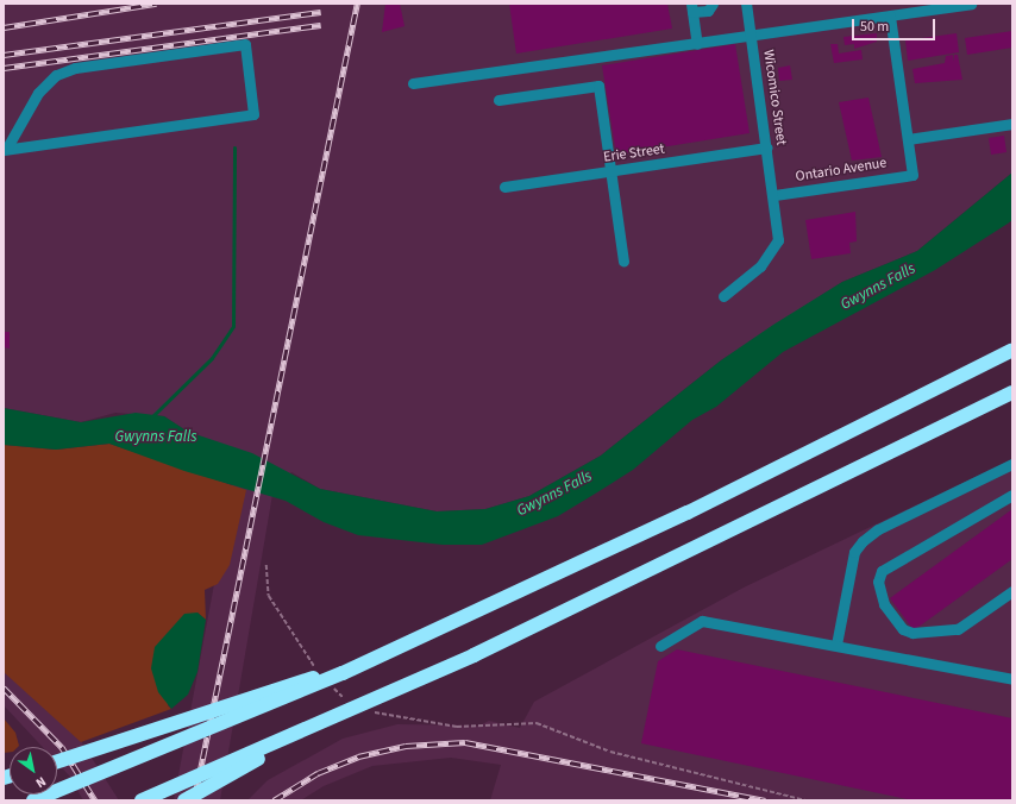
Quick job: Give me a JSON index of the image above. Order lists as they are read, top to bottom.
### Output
{
  "streets": {
    "street": ["Wicomico Street", "Erie Street", "Ontario Avenue"]
  },
  "crossings": [
    ["Wicomico Street", "Erie Street"],
    ["Wicomico Street", "Ontario Avenue"]
  ],
  "water": ["Gwynns Falls"],
  "scale_bar": "50 m",
  "north": "bottom right"
}
